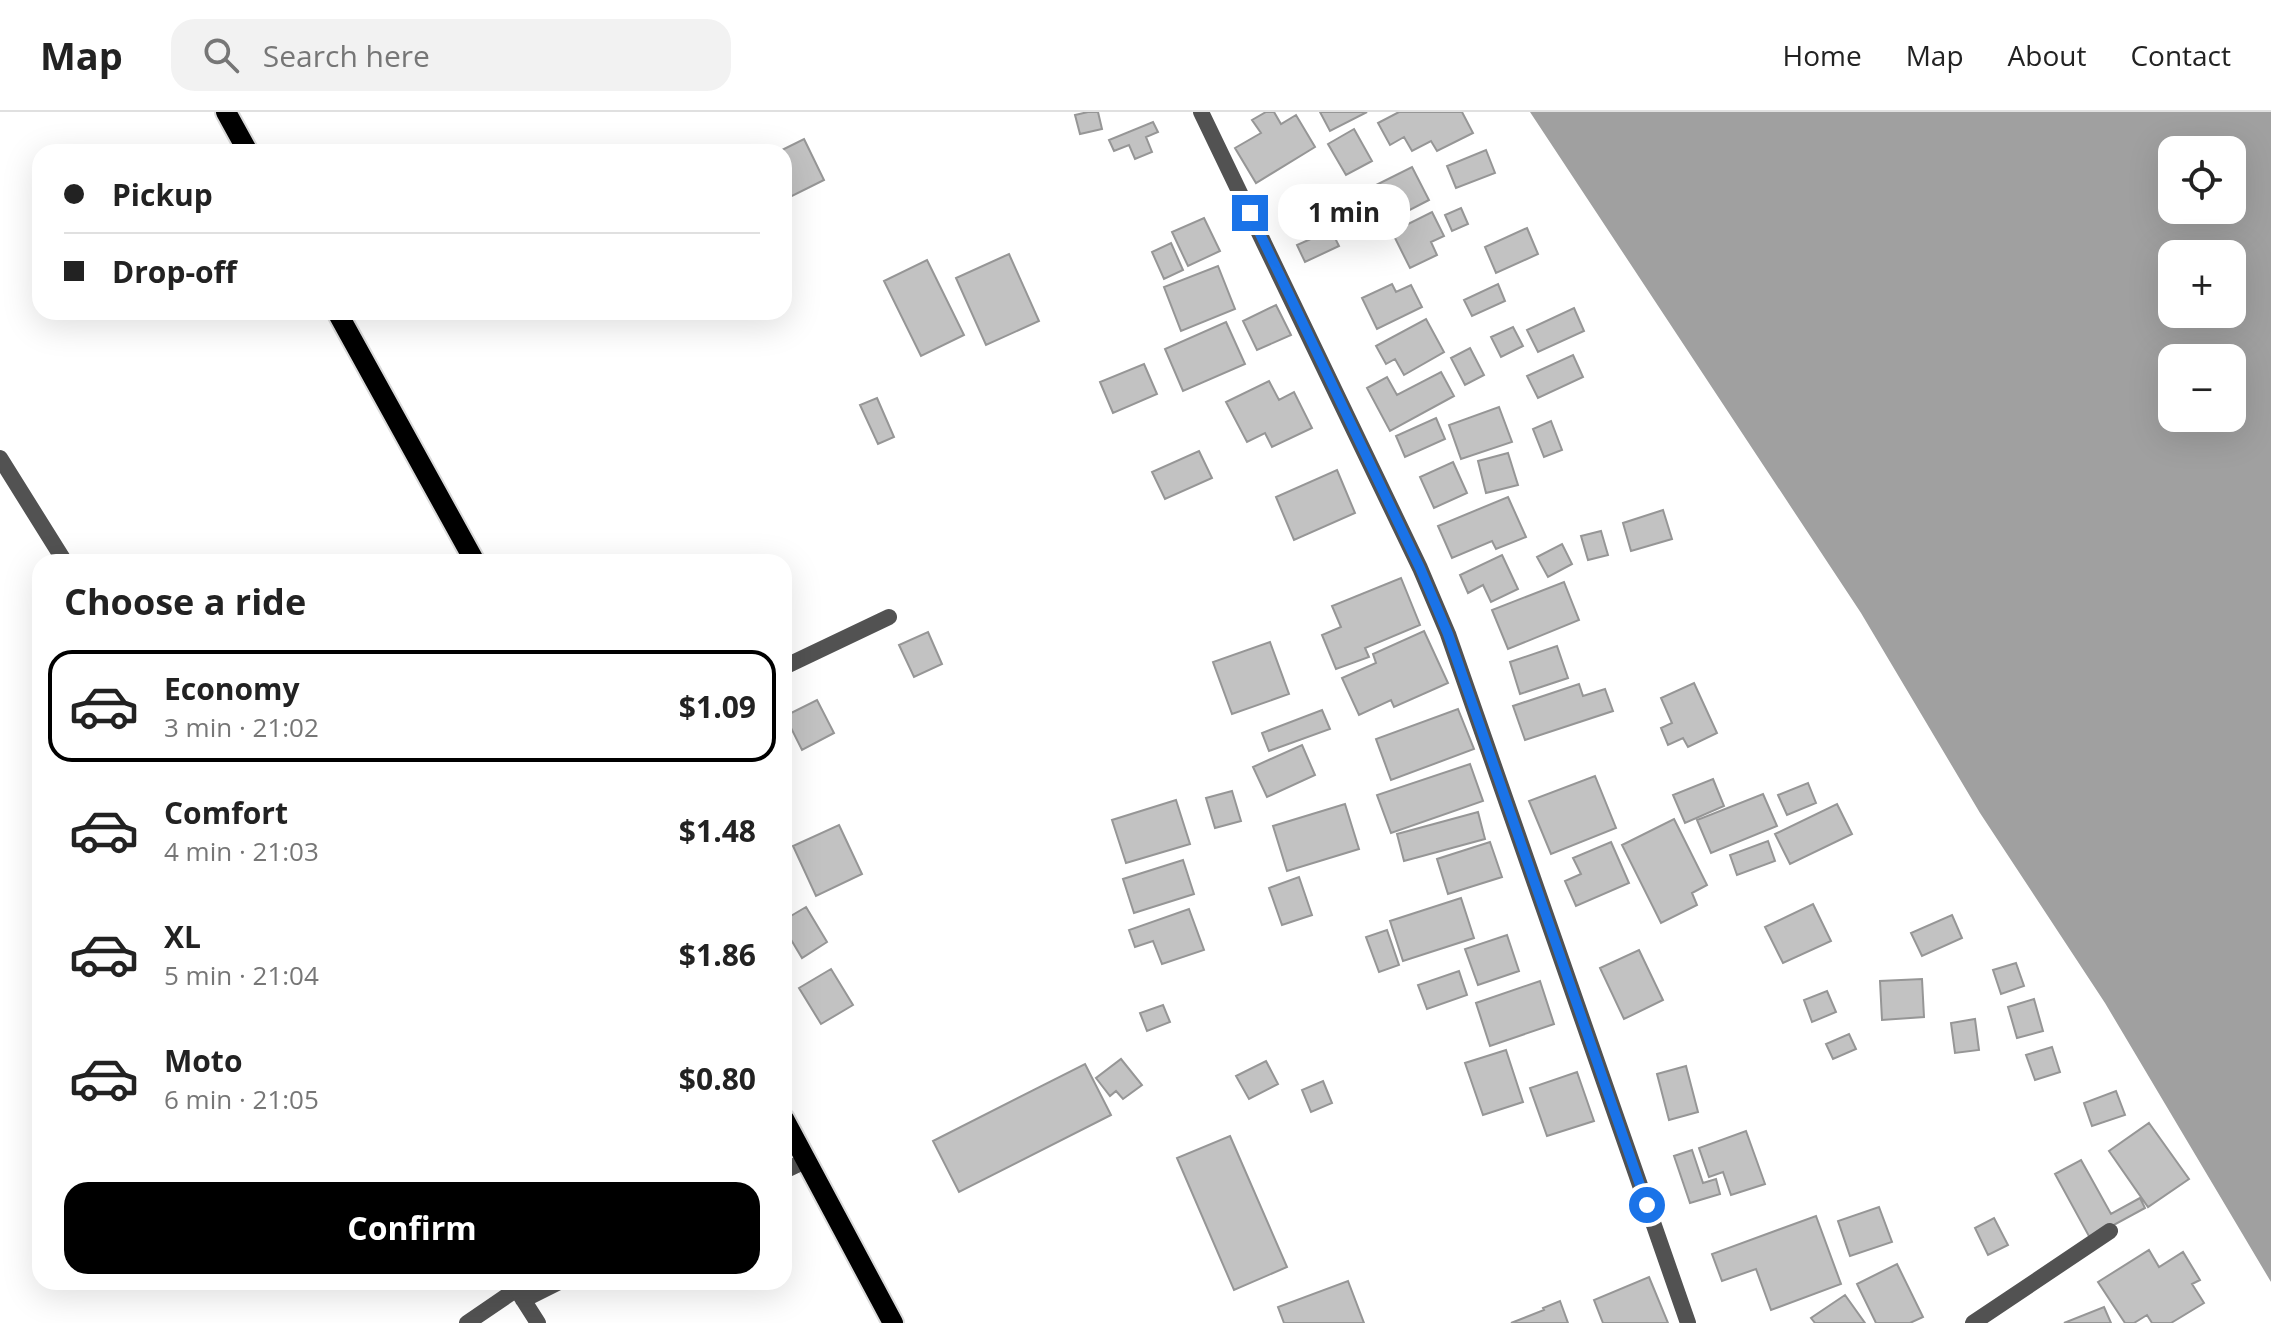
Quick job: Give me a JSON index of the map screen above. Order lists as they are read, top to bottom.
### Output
{
  "page": {
    "header": "Map",
    "search": "Search here",
    "nav": [
      "Home",
      "Map",
      "About",
      "Contact"
    ],
    "map_buttons": ["+", "−"],
    "banner": ["Pickup", "Drop-off"],
    "bubble": "1 min",
    "heading": "Choose a ride",
    "list": [
      {
        "name": "Economy",
        "note": "3 min · 21:02",
        "value": "$1.09"
      },
      {
        "name": "Comfort",
        "note": "4 min · 21:03",
        "value": "$1.48"
      },
      {
        "name": "XL",
        "note": "5 min · 21:04",
        "value": "$1.86"
      },
      {
        "name": "Moto",
        "note": "6 min · 21:05",
        "value": "$0.80"
      }
    ],
    "buttons": "Confirm"
  }
}
